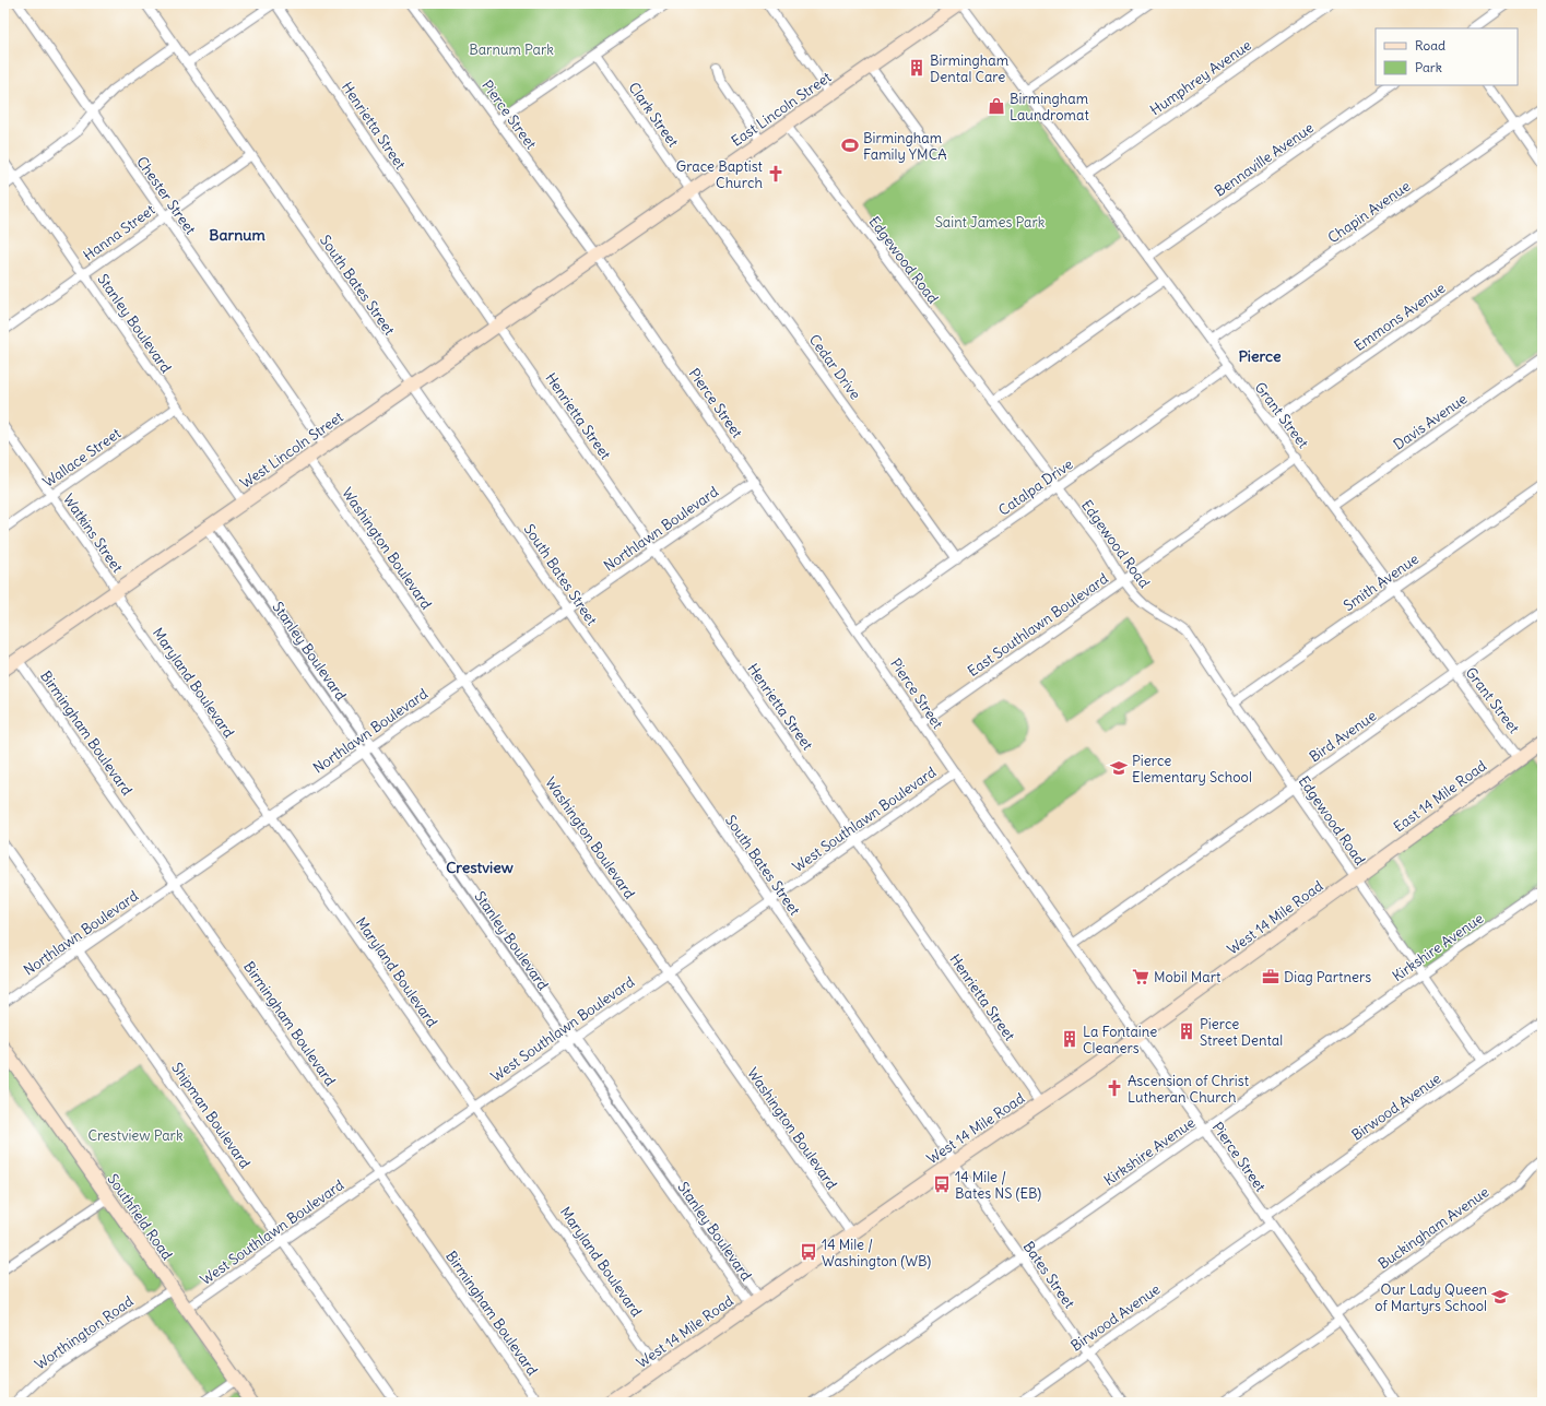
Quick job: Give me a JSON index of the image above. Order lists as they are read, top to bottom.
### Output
{
  "streets": {
    "main road": [
      "East Lincoln Street",
      "West Lincoln Street",
      "East 14 Mile Road",
      "West 14 Mile Road",
      "Southfield Road"
    ],
    "street": [
      "Humphrey Avenue",
      "Pierce Street",
      "Clark Street",
      "Henrietta Street",
      "Bennaville Avenue",
      "Chester Street",
      "Chapin Avenue",
      "Hanna Street",
      "Edgewood Road",
      "South Bates Street",
      "Emmons Avenue",
      "Stanley Boulevard",
      "Cedar Drive",
      "Grant Street",
      "Davis Avenue",
      "Wallace Street",
      "Catalpa Drive",
      "Northlawn Boulevard",
      "Watkins Street",
      "Washington Boulevard",
      "Smith Avenue",
      "East Southlawn Boulevard",
      "Maryland Boulevard",
      "Birmingham Boulevard",
      "Bird Avenue",
      "West Southlawn Boulevard",
      "Kirkshire Avenue",
      "Birwood Avenue",
      "Shipman Boulevard",
      "Buckingham Avenue",
      "Bates Street",
      "Worthington Road"
    ]
  },
  "crossings": [
    ["Humphrey Avenue", "Grant Street"],
    ["East Lincoln Street", "Pierce Street"],
    ["East Lincoln Street", "Clark Street"],
    ["East Lincoln Street", "Edgewood Road"],
    ["East Lincoln Street", "Cedar Drive"],
    ["East Lincoln Street", "Grant Street"],
    ["East Lincoln Street", "West Lincoln Street"],
    ["Pierce Street", "West Lincoln Street"],
    ["Pierce Street", "Catalpa Drive"],
    ["Pierce Street", "Northlawn Boulevard"],
    ["Pierce Street", "East Southlawn Boulevard"],
    ["Pierce Street", "Bird Avenue"],
    ["Pierce Street", "West Southlawn Boulevard"],
    ["Pierce Street", "West 14 Mile Road"],
    ["Pierce Street", "Kirkshire Avenue"],
    ["Pierce Street", "Birwood Avenue"],
    ["Pierce Street", "Buckingham Avenue"],
    ["Clark Street", "Cedar Drive"],
    ["Henrietta Street", "West Lincoln Street"],
    ["Henrietta Street", "Northlawn Boulevard"],
    ["Henrietta Street", "West Southlawn Boulevard"],
    ["Henrietta Street", "West 14 Mile Road"],
    ["Bennaville Avenue", "Grant Street"],
    ["Chester Street", "Hanna Street"],
    ["Chester Street", "West Lincoln Street"],
    ["Chapin Avenue", "Grant Street"],
    ["Hanna Street", "South Bates Street"],
    ["Hanna Street", "Stanley Boulevard"],
    ["Edgewood Road", "Catalpa Drive"],
    ["Edgewood Road", "Smith Avenue"],
    ["Edgewood Road", "East Southlawn Boulevard"],
    ["Edgewood Road", "Bird Avenue"],
    ["Edgewood Road", "East 14 Mile Road"],
    ["Edgewood Road", "West 14 Mile Road"],
    ["Edgewood Road", "Kirkshire Avenue"],
    ["Edgewood Road", "Birwood Avenue"],
    ["South Bates Street", "West Lincoln Street"],
    ["South Bates Street", "Northlawn Boulevard"],
    ["South Bates Street", "West Southlawn Boulevard"],
    ["South Bates Street", "West 14 Mile Road"],
    ["South Bates Street", "Bates Street"],
    ["Emmons Avenue", "Grant Street"],
    ["Stanley Boulevard", "West Lincoln Street"],
    ["Stanley Boulevard", "Wallace Street"],
    ["Stanley Boulevard", "Northlawn Boulevard"],
    ["Stanley Boulevard", "West Southlawn Boulevard"],
    ["Stanley Boulevard", "West 14 Mile Road"],
    ["Cedar Drive", "Catalpa Drive"],
    ["Grant Street", "Davis Avenue"],
    ["Grant Street", "Catalpa Drive"],
    ["Grant Street", "Smith Avenue"],
    ["Grant Street", "East Southlawn Boulevard"],
    ["Grant Street", "Bird Avenue"],
    ["Grant Street", "East 14 Mile Road"],
    ["West Lincoln Street", "Watkins Street"],
    ["West Lincoln Street", "Washington Boulevard"],
    ["West Lincoln Street", "Maryland Boulevard"],
    ["West Lincoln Street", "Birmingham Boulevard"],
    ["Wallace Street", "Watkins Street"],
    ["Northlawn Boulevard", "Washington Boulevard"],
    ["Northlawn Boulevard", "Maryland Boulevard"],
    ["Northlawn Boulevard", "Birmingham Boulevard"],
    ["Northlawn Boulevard", "Shipman Boulevard"],
    ["Watkins Street", "Maryland Boulevard"],
    ["Washington Boulevard", "West Southlawn Boulevard"],
    ["Washington Boulevard", "West 14 Mile Road"],
    ["Maryland Boulevard", "West Southlawn Boulevard"],
    ["Maryland Boulevard", "West 14 Mile Road"],
    ["Birmingham Boulevard", "West Southlawn Boulevard"],
    ["East 14 Mile Road", "West 14 Mile Road"],
    ["West Southlawn Boulevard", "Shipman Boulevard"],
    ["West Southlawn Boulevard", "Southfield Road"],
    ["West 14 Mile Road", "Bates Street"],
    ["Kirkshire Avenue", "Bates Street"],
    ["Birwood Avenue", "Bates Street"],
    ["Southfield Road", "Worthington Road"]
  ],
  "districts": ["Barnum", "Pierce", "Crestview"],
  "parks": ["Barnum Park", "Saint James Park", "Crestview Park"],
  "places": {
    "building": ["Birmingham Dental Care", "Pierce Street Dental", "La Fontaine Cleaners"],
    "shop": ["Birmingham Laundromat"],
    "sports": ["Birmingham Family YMCA"],
    "church": ["Grace Baptist Church", "Ascension of Christ Lutheran Church"],
    "school or university": ["Pierce Elementary School", "Our Lady Queen of Martyrs School"],
    "supermarket": ["Mobil Mart"],
    "office": ["Diag Partners"],
    "bus stop": ["14 Mile / Bates NS (EB)", "14 Mile / Washington (WB)"]
  },
  "legend": ["Road", "Park"]
}
